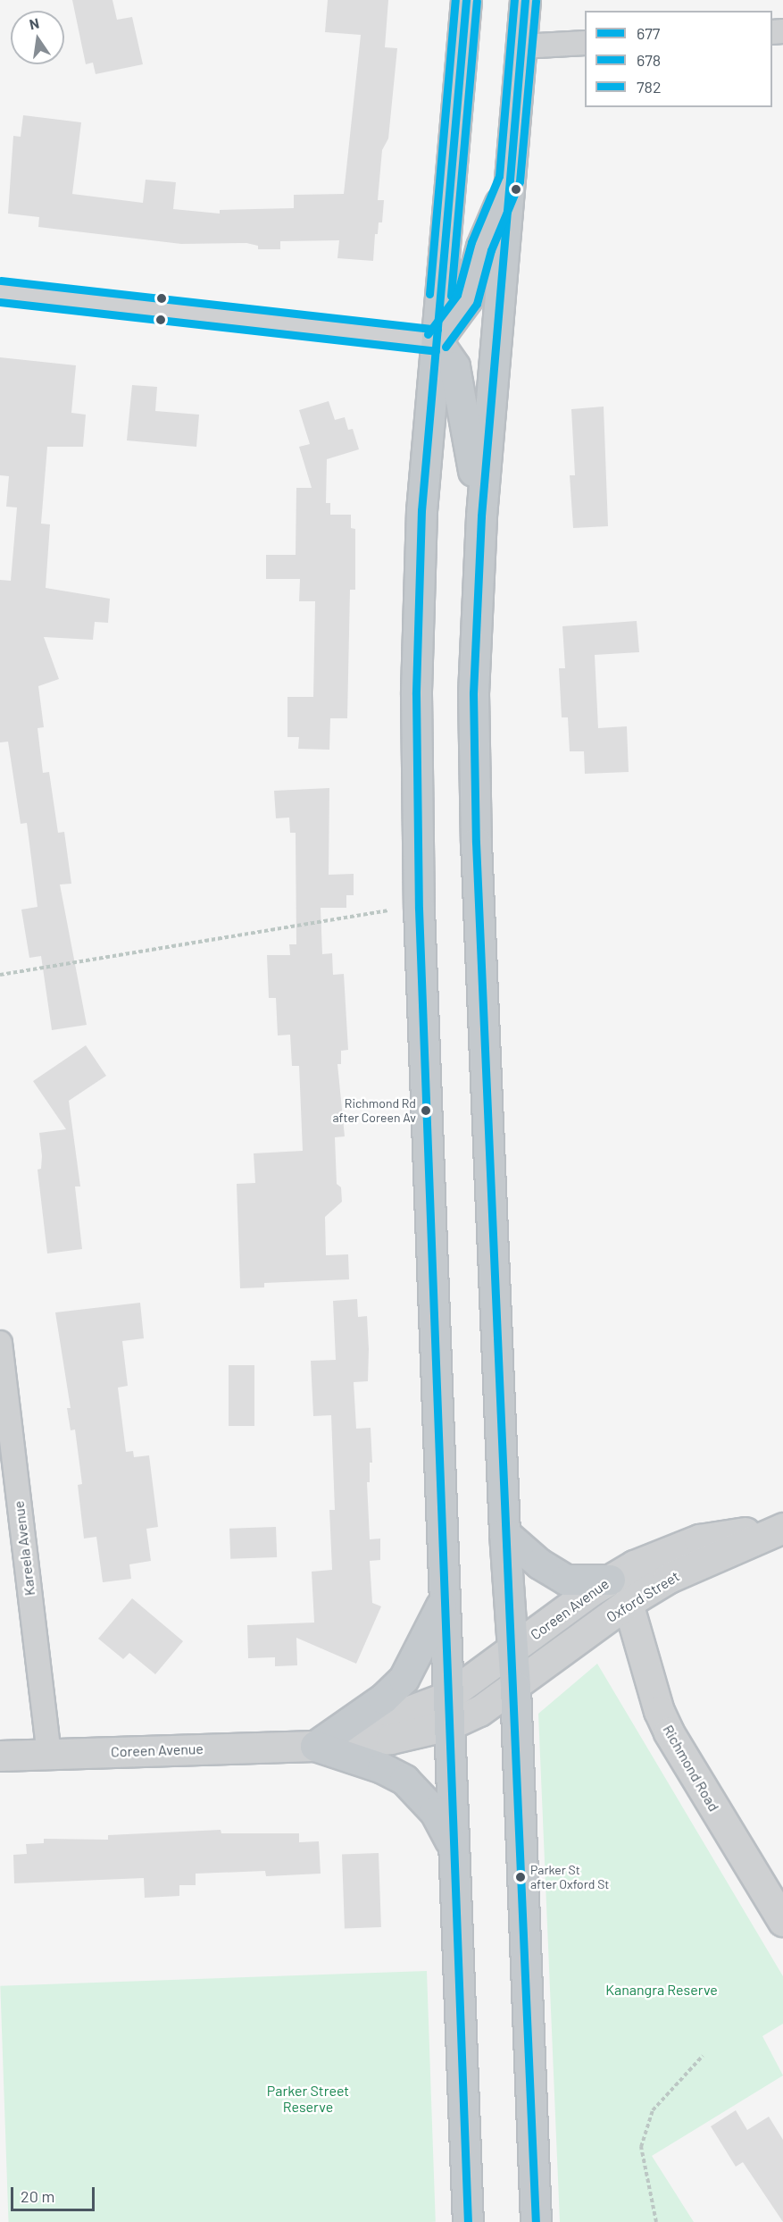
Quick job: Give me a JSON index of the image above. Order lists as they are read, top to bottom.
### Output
{
  "streets": {
    "street": [
      "Kareela Avenue",
      "Oxford Street",
      "Coreen Avenue",
      "Richmond Road"
    ]
  },
  "crossings": [
    ["Kareela Avenue", "Coreen Avenue"],
    ["Oxford Street", "Coreen Avenue"],
    ["Oxford Street", "Richmond Road"]
  ],
  "parks": ["Kanangra Reserve", "Parker Street Reserve"],
  "places": ["Richmond Rd after Coreen Av", "Parker St after Oxford St"],
  "lines": ["transit line 677", "transit line 782", "transit line 678"],
  "legend": ["677", "678", "782"],
  "scale_bar": "20 m",
  "north": "top"
}
